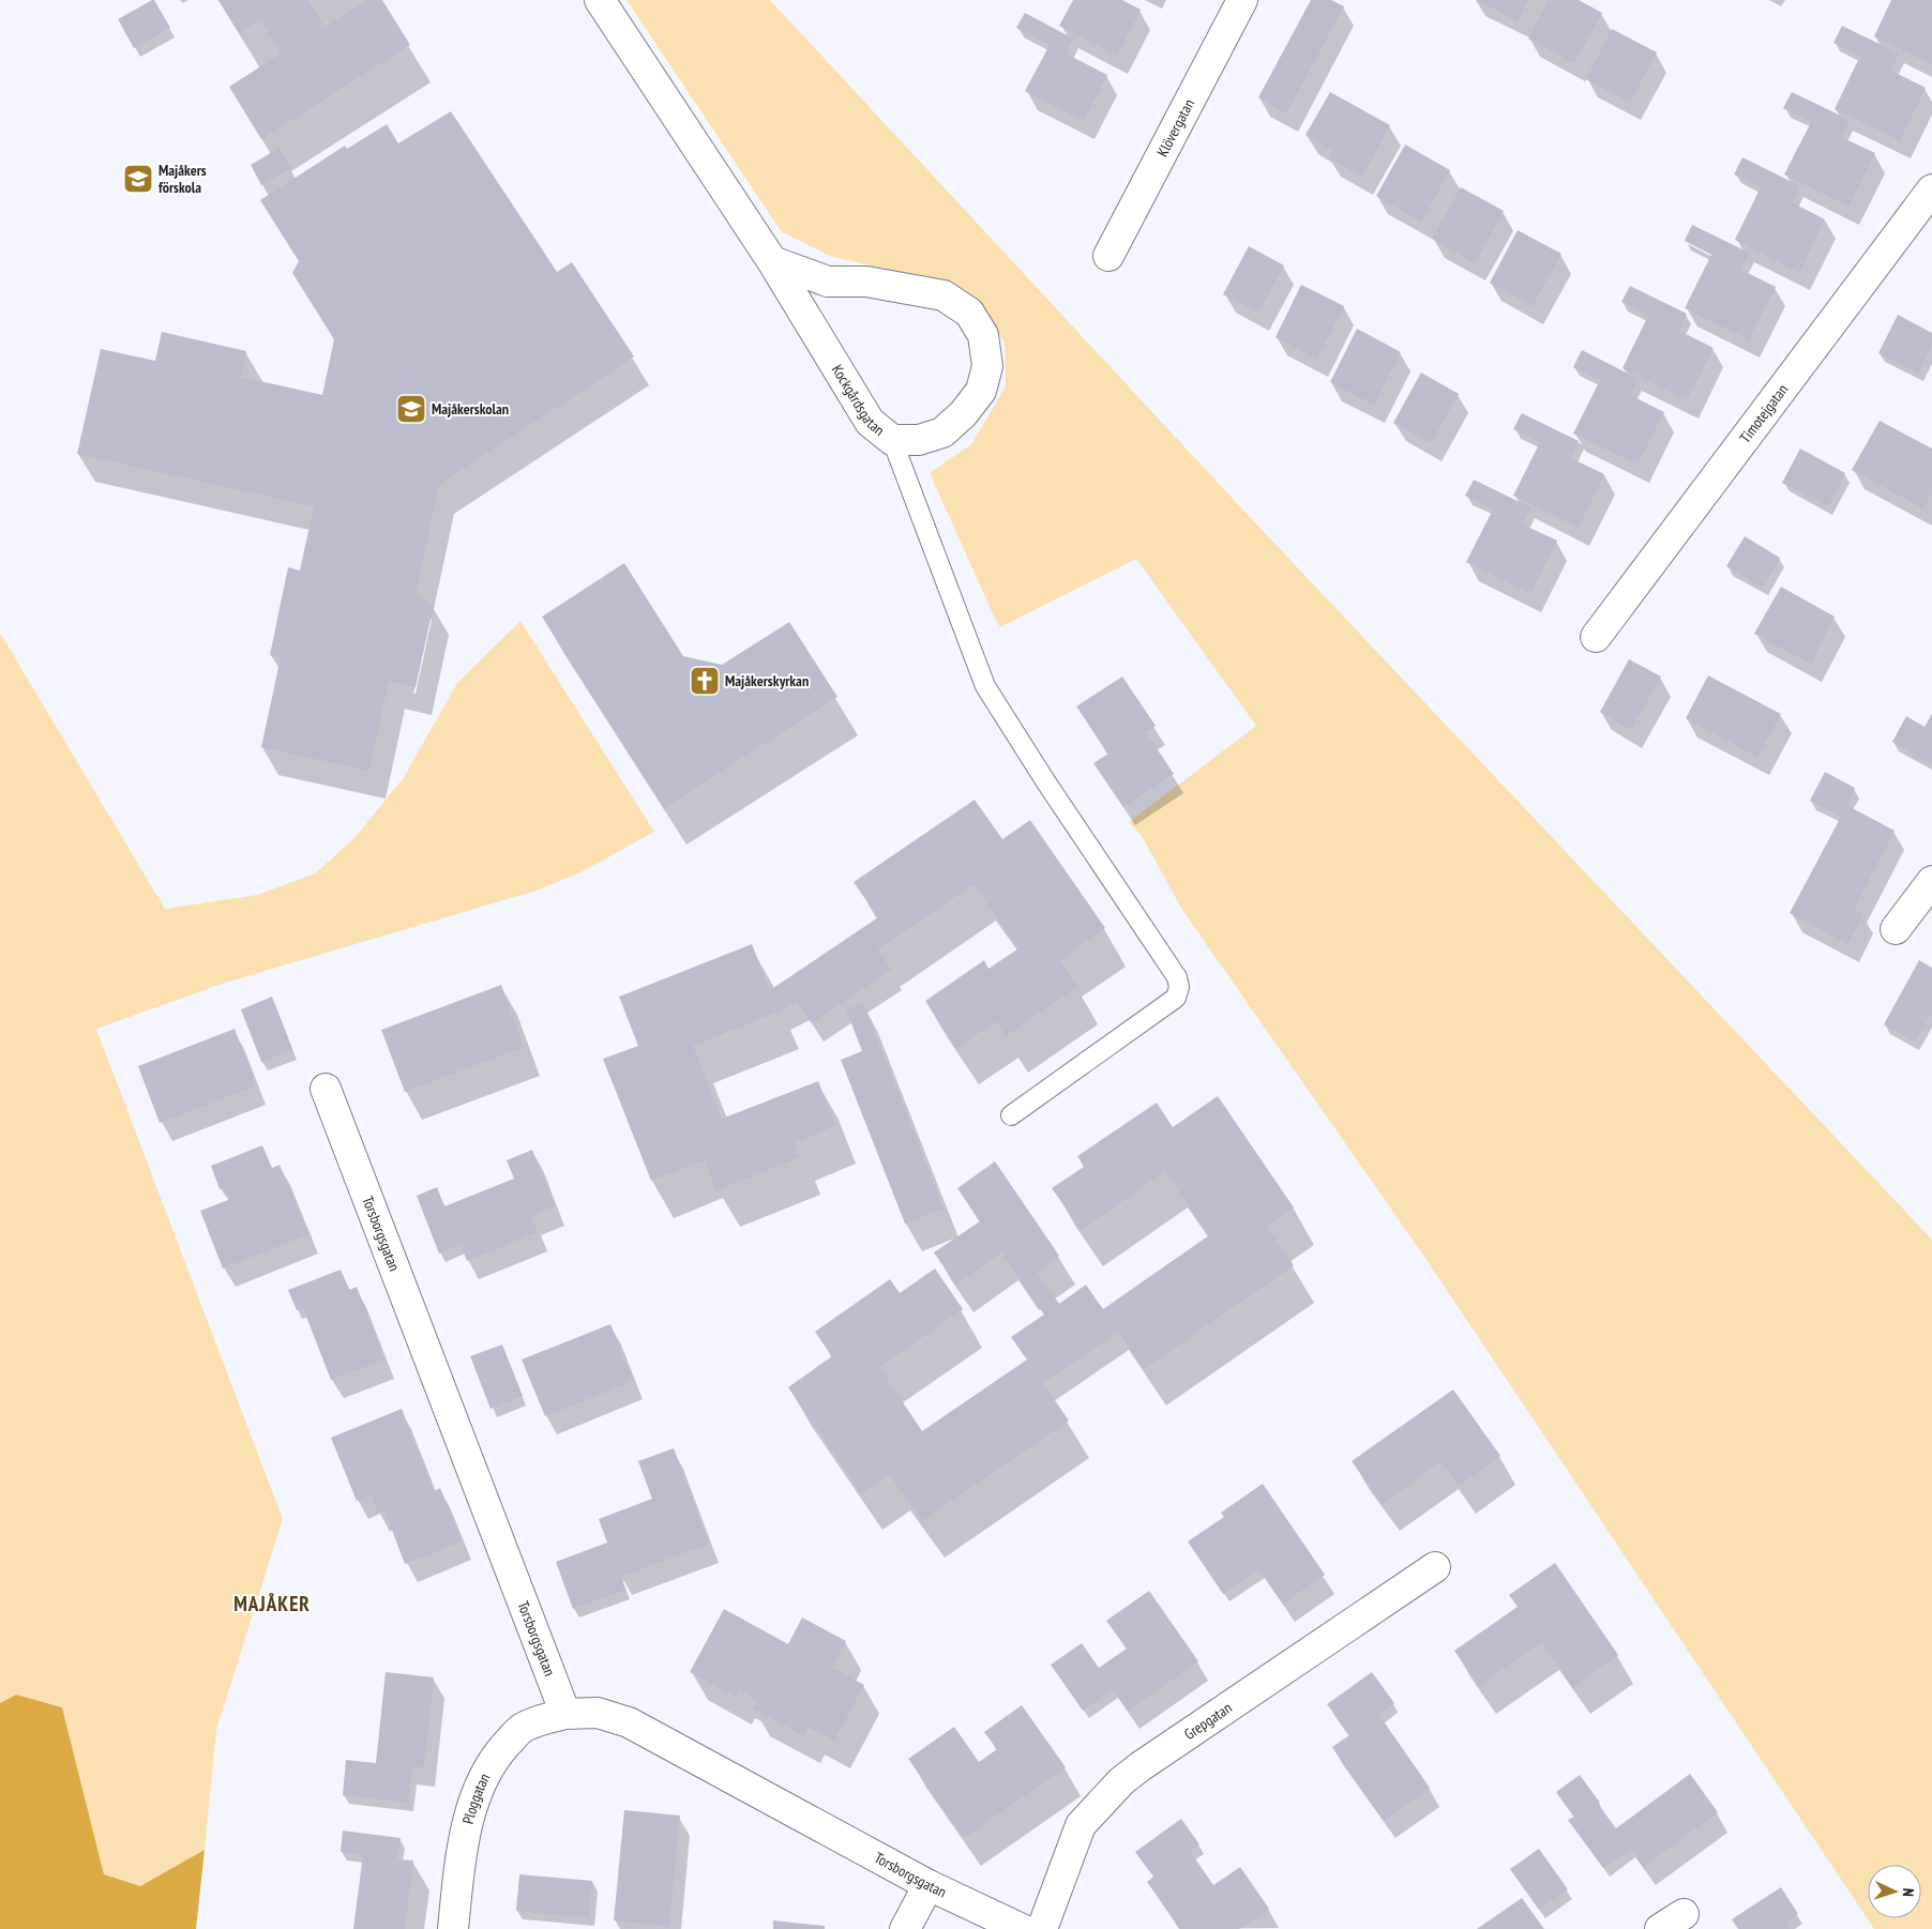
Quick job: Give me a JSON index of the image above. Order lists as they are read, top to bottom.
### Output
{
  "streets": {
    "street": [
      "Klövergatan",
      "Kockgårdsgatan",
      "Timotejgatan",
      "Torsborgsgatan",
      "Grepgatan",
      "Ploggatan"
    ]
  },
  "crossings": [
    ["Torsborgsgatan", "Ploggatan"]
  ],
  "districts": ["MAJÅKER"],
  "places": {
    "school or university": ["Majåkers förskola", "Majåkerskolan"],
    "church": ["Majåkerskyrkan"]
  },
  "north": "right"
}
